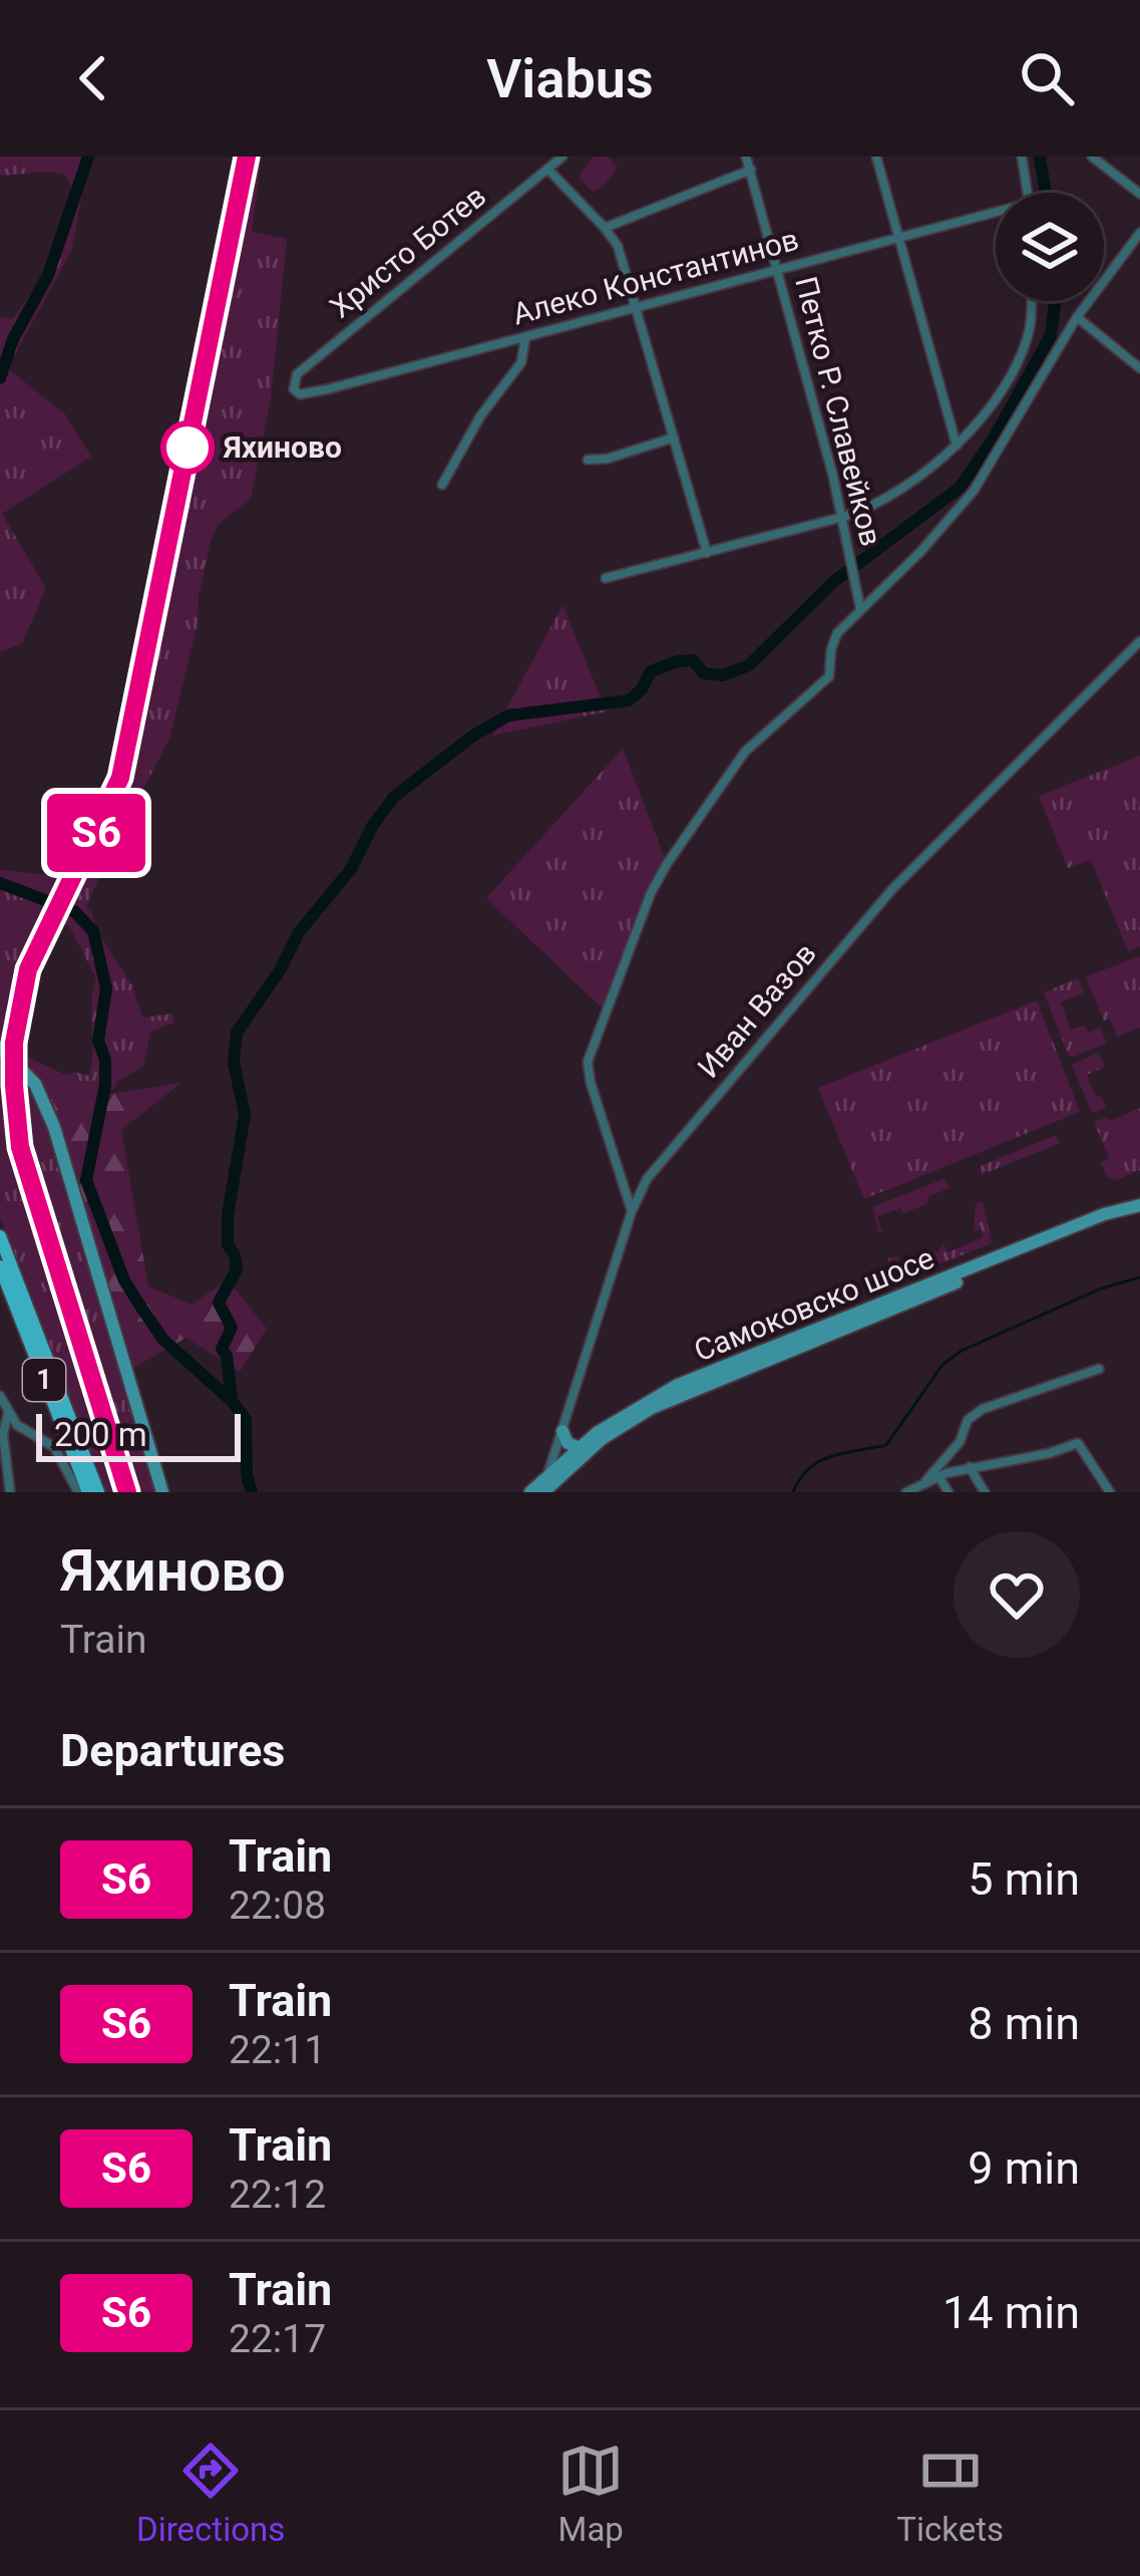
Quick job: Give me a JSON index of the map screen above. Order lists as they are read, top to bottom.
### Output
{
  "streets": {
    "main road": ["Самоковско шосе", "1"],
    "street": [
      "Христо Ботев",
      "Алеко Константинов",
      "Петко Р. Славейков",
      "Иван Вазов"
    ]
  },
  "crossings": [
    ["Христо Ботев", "Алеко Константинов"],
    ["Алеко Константинов", "Петко Р. Славейков"],
    ["Иван Вазов", "Самоковско шосе"]
  ],
  "places": ["Яхиново"],
  "scale_bar": "200 m",
  "page": {
    "header": "Viabus",
    "on_map": "S6",
    "scale": "200 m",
    "heading": [
      ["Яхиново", "Train"],
      "Departures"
    ],
    "list": [
      {
        "mark": "S6",
        "name": "Train",
        "note": "22:08",
        "value": "5 min"
      },
      {
        "mark": "S6",
        "name": "Train",
        "note": "22:11",
        "value": "8 min"
      },
      {
        "mark": "S6",
        "name": "Train",
        "note": "22:12",
        "value": "9 min"
      },
      {
        "mark": "S6",
        "name": "Train",
        "note": "22:17",
        "value": "14 min"
      }
    ],
    "tabs": ["Directions", "Map", "Tickets"]
  }
}
